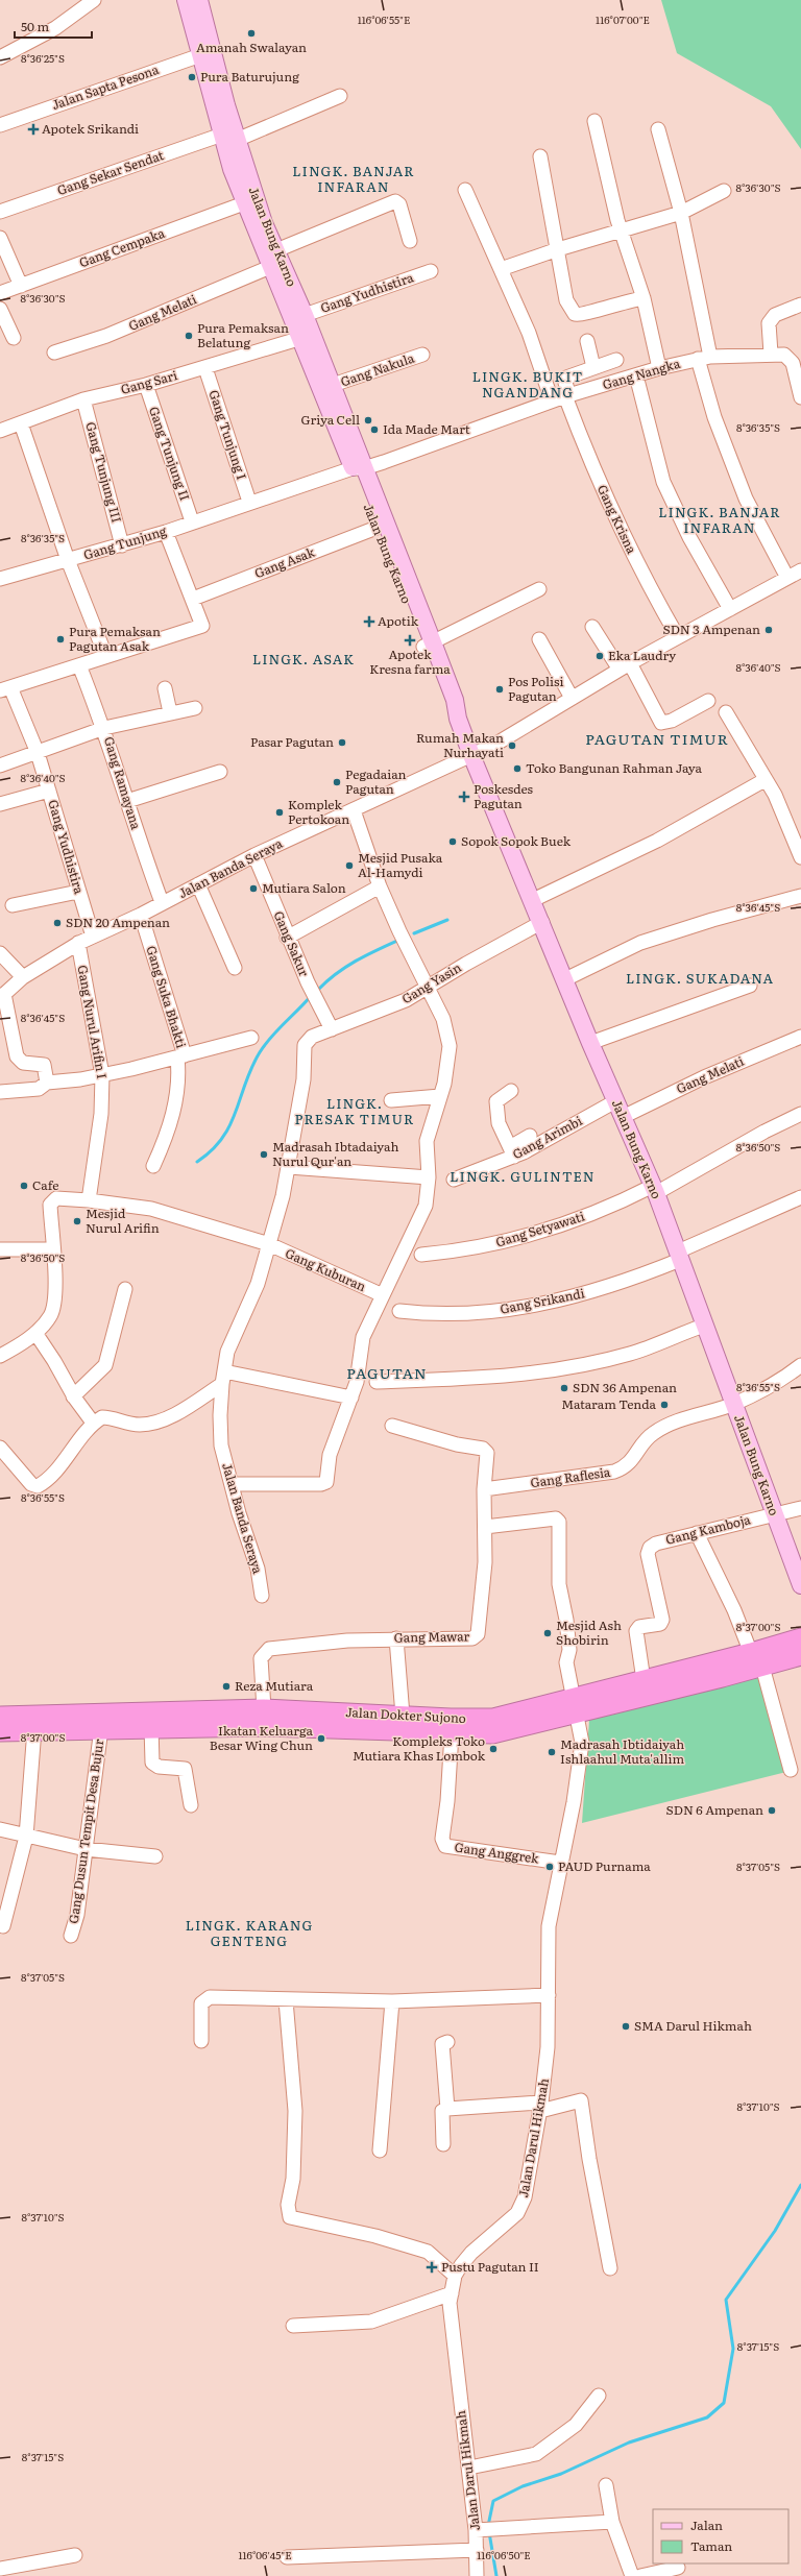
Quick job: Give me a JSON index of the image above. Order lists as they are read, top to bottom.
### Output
{
  "streets": {
    "highway": ["Jalan Dokter Sujono"],
    "main road": ["Jalan Bung Karno"],
    "street": [
      "Jalan Sapta Pesona",
      "Gang Sekar Sendat",
      "Gang Cempaka",
      "Gang Yudhistira",
      "Gang Melati",
      "Gang Nakula",
      "Gang Nangka",
      "Gang Sari",
      "Gang Tunjung I",
      "Gang Tunjung II",
      "Gang Tunjung III",
      "Gang Krisna",
      "Gang Tunjung",
      "Gang Asak",
      "Gang Ramayana",
      "Jalan Banda Seraya",
      "Gang Sakur",
      "Gang Yasin",
      "Gang Suka Bhakti",
      "Gang Nurul Arifin I",
      "Gang Arimbi",
      "Gang Setyawati",
      "Gang Kuburan",
      "Gang Srikandi",
      "Gang Raflesia",
      "Gang Kamboja",
      "Gang Mawar",
      "Gang Dusun Tempit Desa Bujur",
      "Gang Anggrek",
      "Jalan Darul Hikmah"
    ]
  },
  "crossings": [
    ["Gang Sekar Sendat", "Jalan Bung Karno"],
    ["Jalan Bung Karno", "Gang Yudhistira"],
    ["Jalan Bung Karno", "Gang Melati"],
    ["Jalan Bung Karno", "Gang Nakula"],
    ["Jalan Bung Karno", "Gang Nangka"],
    ["Jalan Bung Karno", "Gang Asak"],
    ["Jalan Bung Karno", "Jalan Banda Seraya"],
    ["Jalan Bung Karno", "Gang Yasin"],
    ["Jalan Bung Karno", "Gang Arimbi"],
    ["Jalan Bung Karno", "Gang Setyawati"],
    ["Jalan Bung Karno", "Gang Srikandi"],
    ["Jalan Bung Karno", "Gang Raflesia"],
    ["Jalan Bung Karno", "Gang Kamboja"],
    ["Gang Yudhistira", "Jalan Banda Seraya"],
    ["Gang Nangka", "Gang Tunjung I"],
    ["Gang Nangka", "Gang Krisna"],
    ["Gang Nangka", "Gang Tunjung"],
    ["Gang Sari", "Gang Tunjung I"],
    ["Gang Sari", "Gang Tunjung II"],
    ["Gang Sari", "Gang Tunjung III"],
    ["Gang Tunjung I", "Gang Tunjung"],
    ["Gang Tunjung II", "Gang Tunjung"],
    ["Gang Tunjung III", "Gang Tunjung"],
    ["Gang Krisna", "Jalan Banda Seraya"],
    ["Gang Ramayana", "Jalan Banda Seraya"],
    ["Jalan Banda Seraya", "Gang Sakur"],
    ["Jalan Banda Seraya", "Gang Yasin"],
    ["Jalan Banda Seraya", "Gang Suka Bhakti"],
    ["Jalan Banda Seraya", "Gang Nurul Arifin I"],
    ["Jalan Banda Seraya", "Gang Kuburan"],
    ["Gang Sakur", "Gang Yasin"],
    ["Gang Nurul Arifin I", "Gang Kuburan"],
    ["Gang Raflesia", "Gang Mawar"],
    ["Gang Kamboja", "Jalan Dokter Sujono"],
    ["Gang Mawar", "Jalan Dokter Sujono"],
    ["Gang Mawar", "Jalan Darul Hikmah"],
    ["Jalan Dokter Sujono", "Jalan Darul Hikmah"],
    ["Gang Anggrek", "Jalan Darul Hikmah"]
  ],
  "districts": [
    "LINGK. BANJAR INFARAN",
    "LINGK. BUKIT NGANDANG",
    "LINGK. BANJAR INFARAN",
    "LINGK. ASAK",
    "PAGUTAN TIMUR",
    "LINGK. SUKADANA",
    "LINGK. PRESAK TIMUR",
    "LINGK. GULINTEN",
    "PAGUTAN",
    "LINGK. KARANG GENTENG"
  ],
  "places": {
    "other": [
      "Amanah Swalayan",
      "Pura Baturujung",
      "Pura Pemaksan Belatung",
      "Griya Cell",
      "Ida Made Mart",
      "SDN 3 Ampenan",
      "Pura Pemaksan Pagutan Asak",
      "Eka Laudry",
      "Pos Polisi Pagutan",
      "Pasar Pagutan",
      "Rumah Makan Nurhayati",
      "Toko Bangunan Rahman Jaya",
      "Pegadaian Pagutan",
      "Komplek Pertokoan",
      "Sopok Sopok Buek",
      "Mesjid Pusaka Al-Hamydi",
      "Mutiara Salon",
      "SDN 20 Ampenan",
      "Madrasah Ibtadaiyah Nurul Qur'an",
      "Cafe",
      "Mesjid Nurul Arifin",
      "SDN 36 Ampenan",
      "Mataram Tenda",
      "Mesjid Ash Shobirin",
      "Reza Mutiara",
      "Ikatan Keluarga Besar Wing Chun",
      "Kompleks Toko Mutiara Khas Lombok",
      "Madrasah Ibtidaiyah Ishlaahul Muta'allim",
      "SDN 6 Ampenan",
      "PAUD Purnama",
      "SMA Darul Hikmah"
    ],
    "health": [
      "Apotek Srikandi",
      "Apotik",
      "Apotek Kresna farma",
      "Poskesdes Pagutan",
      "Pustu Pagutan II"
    ]
  },
  "legend": ["Jalan", "Taman"],
  "scale_bar": "50 m",
  "coordinates": [
    "116°06'55\"E",
    "116°07'00\"E",
    "8°36'25\"S",
    "8°36'30\"S",
    "8°36'35\"S",
    "8°36'40\"S",
    "8°36'45\"S",
    "8°36'50\"S",
    "8°36'55\"S",
    "8°37'00\"S",
    "8°37'05\"S",
    "8°37'10\"S",
    "8°37'15\"S",
    "116°06'45\"E",
    "116°06'50\"E"
  ]
}
